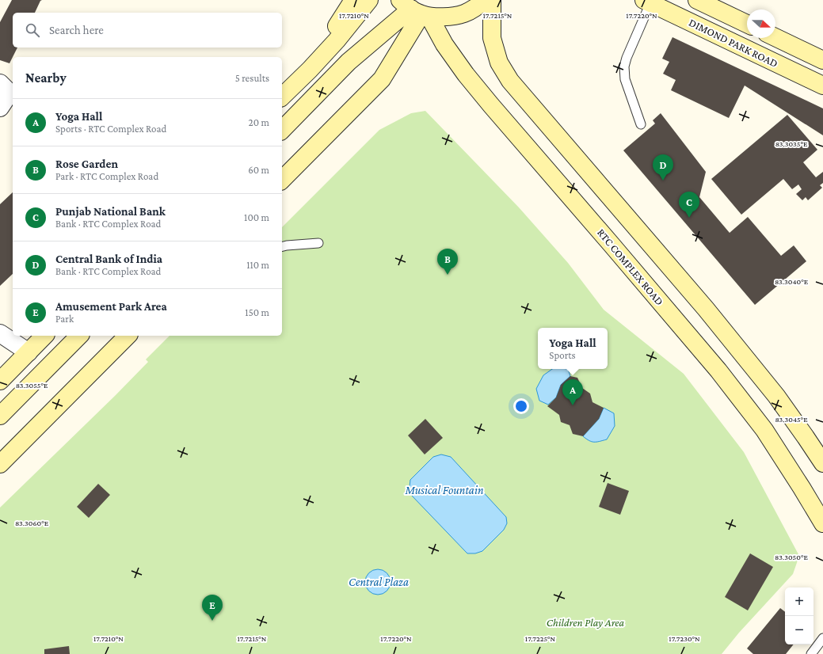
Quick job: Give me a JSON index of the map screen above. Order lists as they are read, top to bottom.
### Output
{
  "streets": {
    "main road": ["DIMOND PARK ROAD", "RTC COMPLEX ROAD"]
  },
  "water": ["Musical Fountain", "Central Plaza"],
  "parks": ["Children Play Area"],
  "north": "right",
  "page": {
    "search": "Search here",
    "heading": ["Nearby", "5 results"],
    "list": [
      {
        "mark": "A",
        "name": "Yoga Hall",
        "note": "Sports · RTC Complex Road",
        "value": "20 m"
      },
      {
        "mark": "B",
        "name": "Rose Garden",
        "note": "Park · RTC Complex Road",
        "value": "60 m"
      },
      {
        "mark": "C",
        "name": "Punjab National Bank",
        "note": "Bank · RTC Complex Road",
        "value": "100 m"
      },
      {
        "mark": "D",
        "name": "Central Bank of India",
        "note": "Bank · RTC Complex Road",
        "value": "110 m"
      },
      {
        "mark": "E",
        "name": "Amusement Park Area",
        "note": "Park",
        "value": "150 m"
      }
    ],
    "pins": [
      "D",
      "C",
      "B",
      "A",
      "E"
    ],
    "popup": ["Yoga Hall", "Sports"],
    "map_buttons": ["+", "−"]
  },
  "coordinates": [
    "17.7210°N",
    "17.7215°N",
    "17.7220°N",
    "83.3035°E",
    "83.3040°E",
    "83.3055°E",
    "83.3045°E",
    "83.3060°E",
    "83.3050°E",
    "17.7225°N",
    "17.7230°N"
  ]
}
